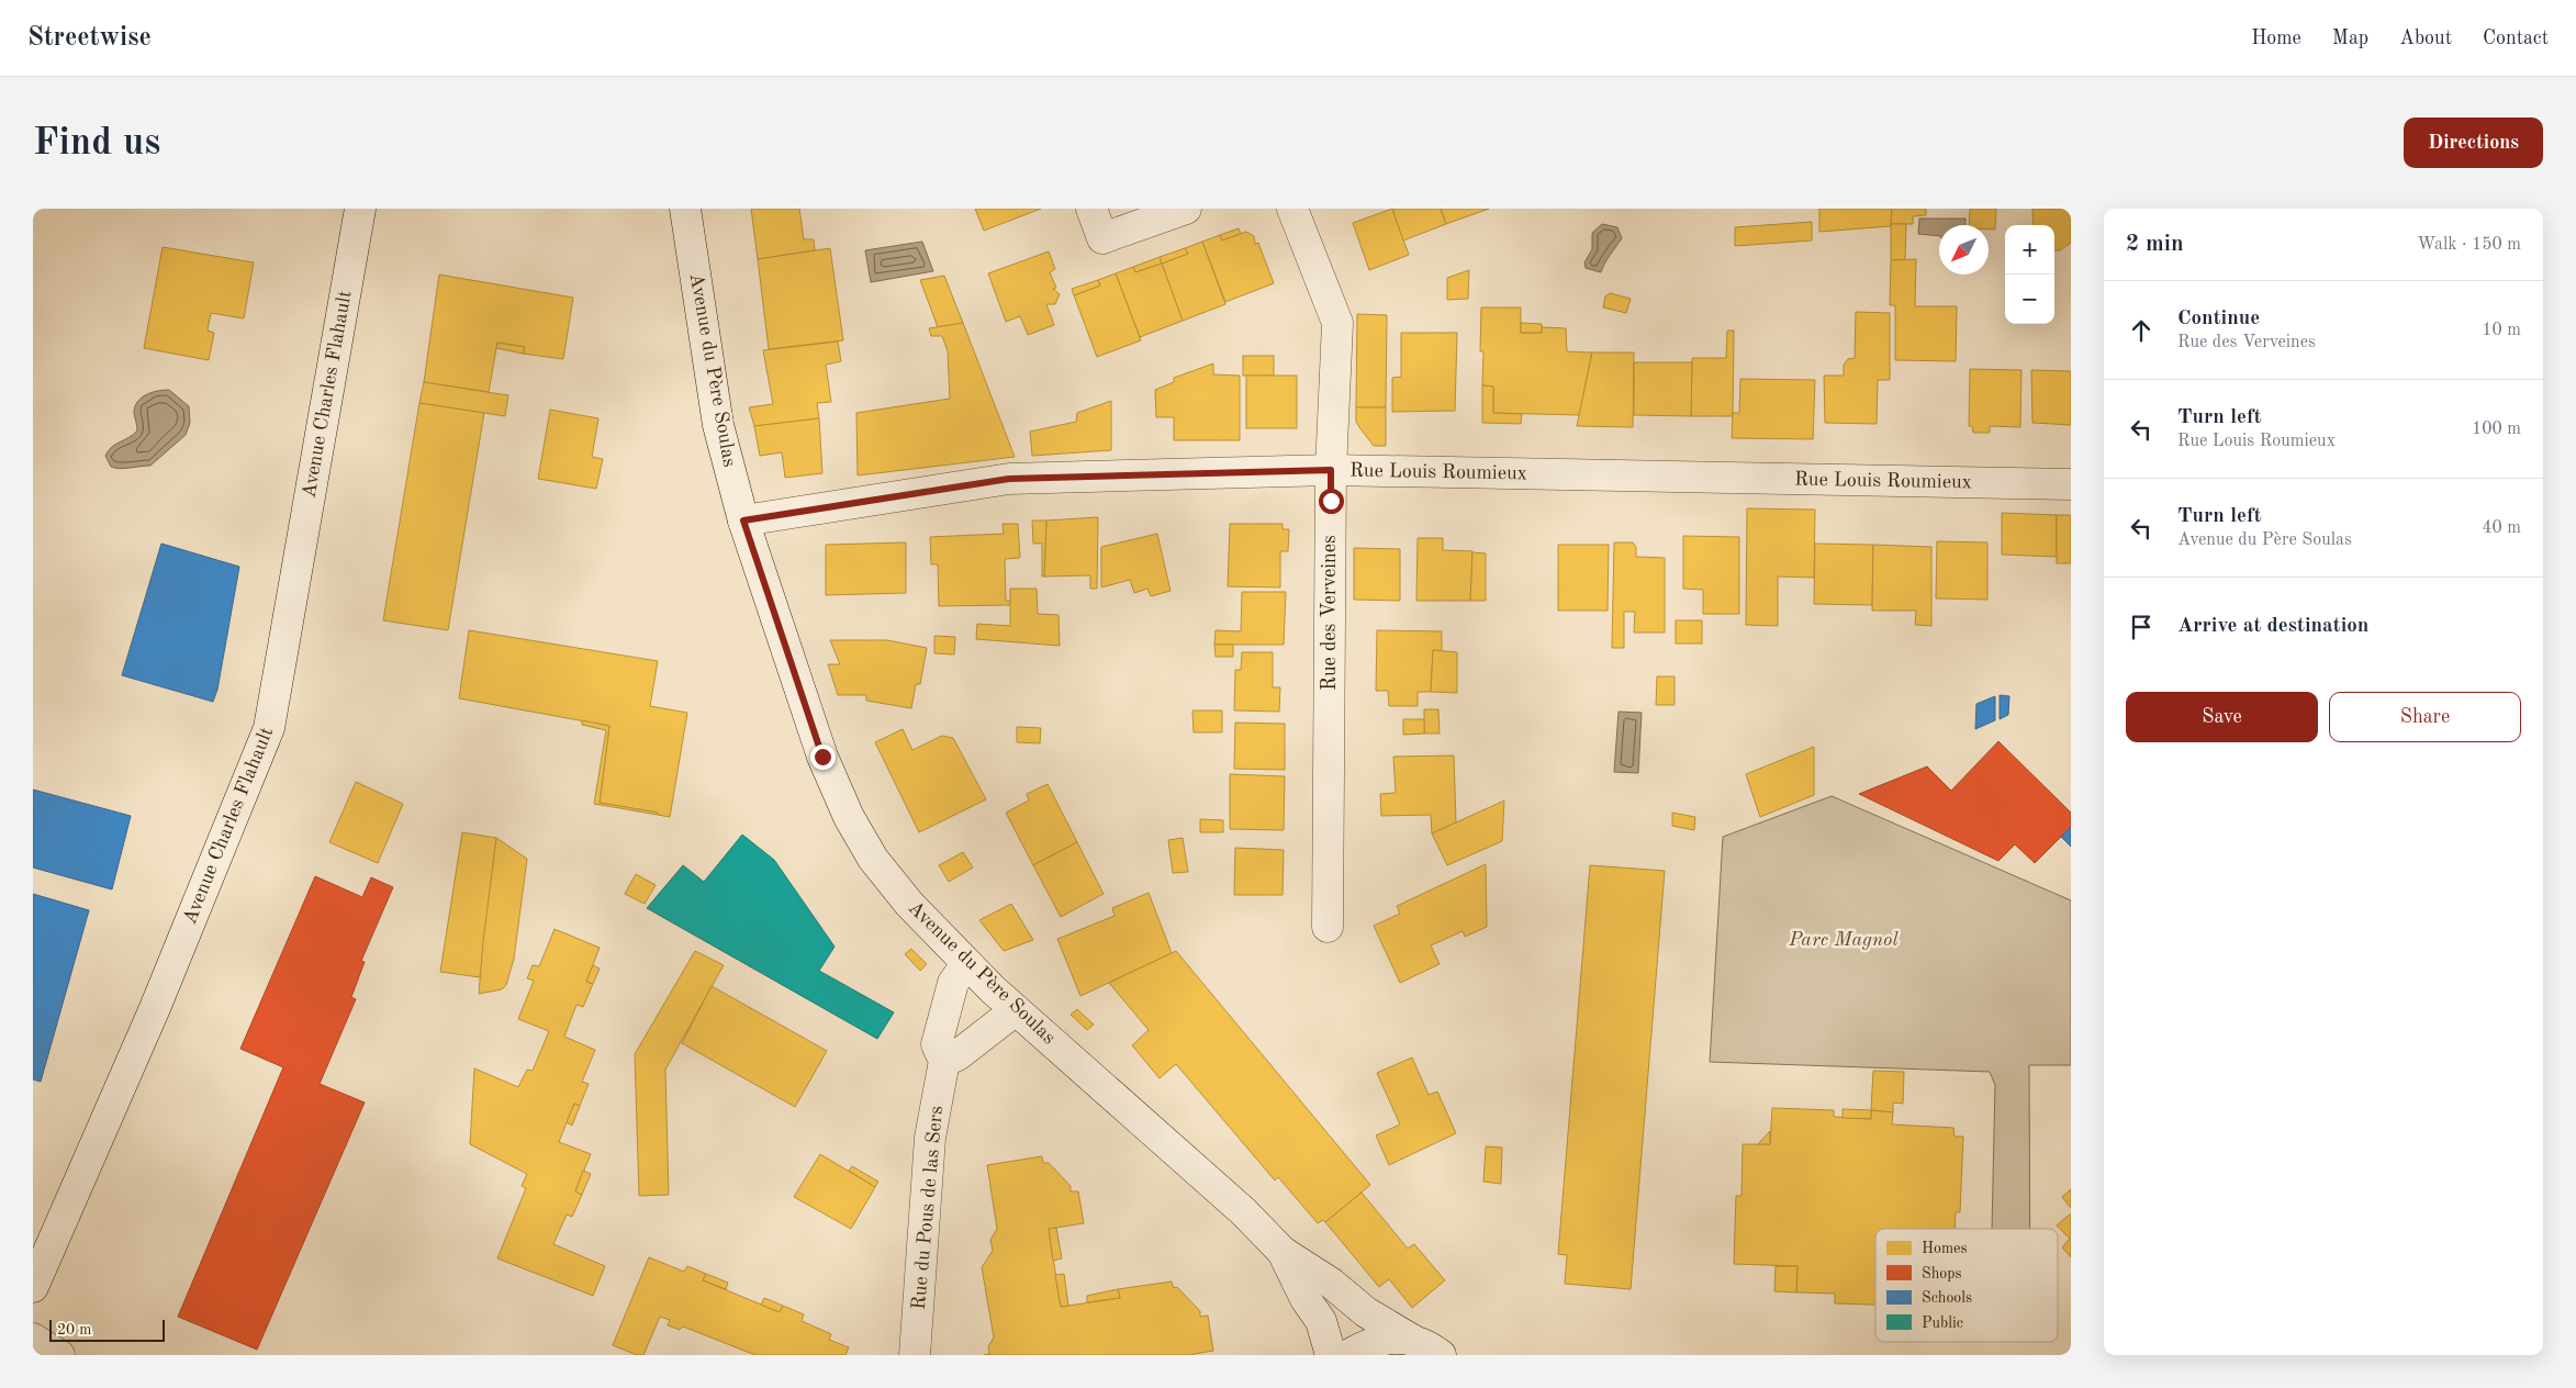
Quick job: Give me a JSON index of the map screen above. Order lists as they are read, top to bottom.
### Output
{
  "streets": {
    "main road": [
      "Avenue du Père Soulas",
      "Avenue Charles Flahault",
      "Rue Louis Roumieux",
      "Rue des Verveines",
      "Rue du Pous de las Sers"
    ]
  },
  "crossings": [
    ["Avenue du Père Soulas", "Rue Louis Roumieux"],
    ["Avenue du Père Soulas", "Rue du Pous de las Sers"],
    ["Rue Louis Roumieux", "Rue des Verveines"]
  ],
  "parks": ["Parc Magnol"],
  "legend": [
    "Homes",
    "Shops",
    "Schools",
    "Public"
  ],
  "scale_bar": "20 m",
  "north": "bottom left",
  "page": {
    "header": "Streetwise",
    "nav": [
      "Home",
      "Map",
      "About",
      "Contact"
    ],
    "buttons": [
      "Directions",
      ["Save", "Share"]
    ],
    "title": "Find us",
    "heading": ["2 min", "Walk · 150 m"],
    "map_buttons": ["+", "−"],
    "list": [
      ["Continue", "Rue des Verveines", "10 m"],
      ["Turn left", "Rue Louis Roumieux", "100 m"],
      ["Turn left", "Avenue du Père Soulas", "40 m"],
      "Arrive at destination"
    ],
    "scale": "20 m"
  }
}
